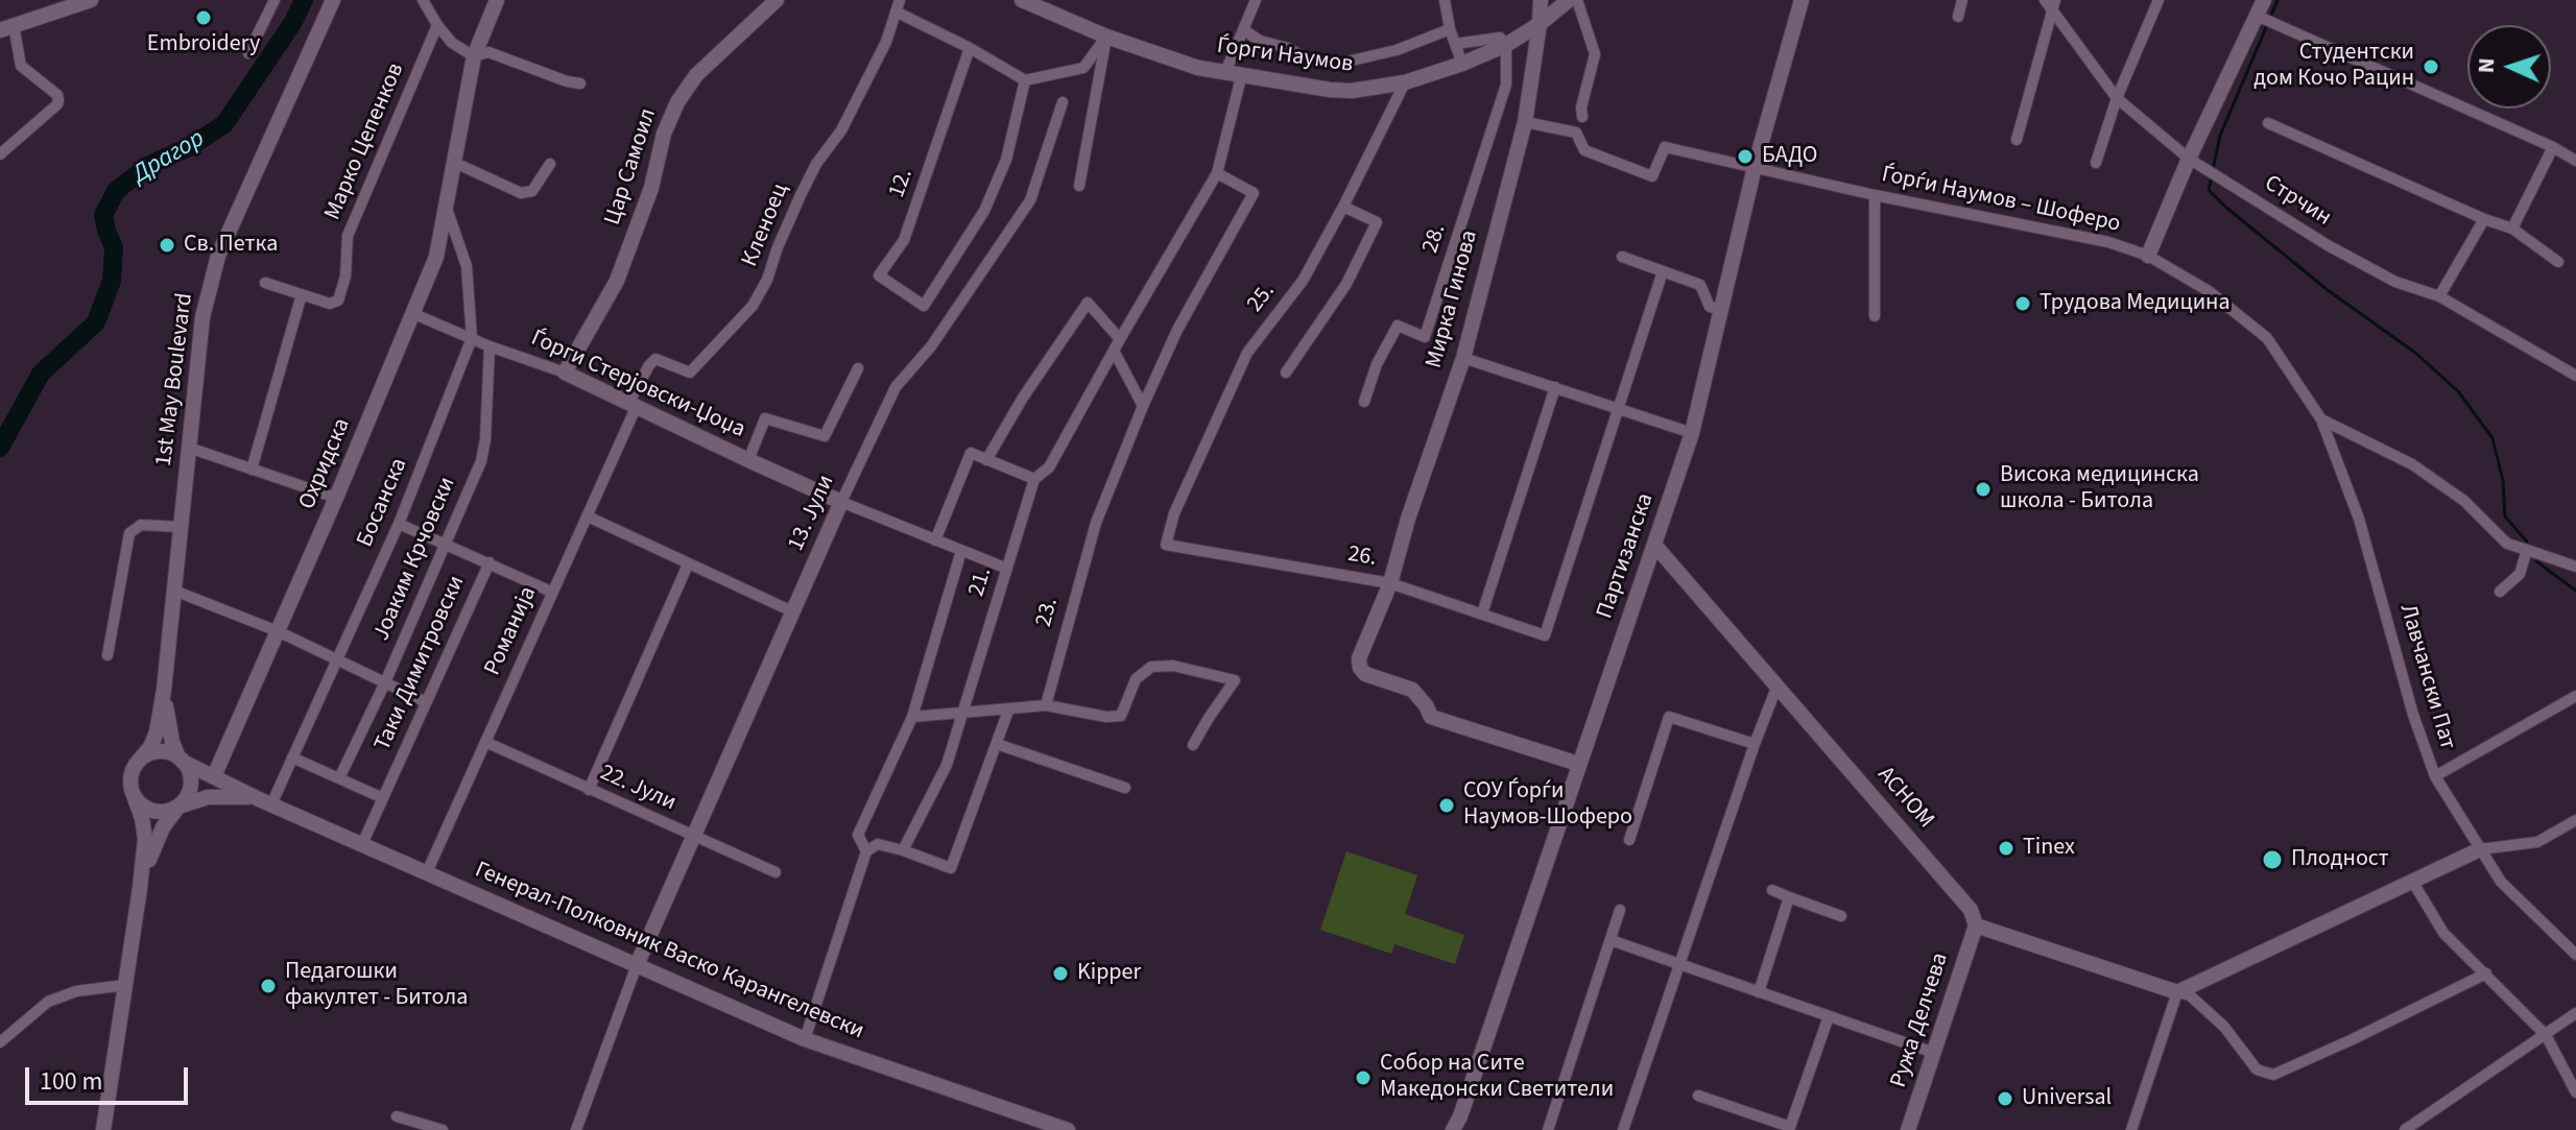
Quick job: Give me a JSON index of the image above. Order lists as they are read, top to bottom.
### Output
{
  "streets": {
    "street": [
      "Ѓорги Наумов",
      "Марко Цепенков",
      "Цар Самоил",
      "12.",
      "Ѓорѓи Наумов – Шоферо",
      "Стрчин",
      "Кленоец",
      "28.",
      "25.",
      "Мирка Гинова",
      "1st May Boulevard",
      "Ѓорги Стерјовски-Џоџа",
      "Охридска",
      "Босанска",
      "13. Јули",
      "Партизанска",
      "26.",
      "Јоаким Крчовски",
      "21.",
      "23.",
      "Романија",
      "Таки Димитровски",
      "Лавчански Пат",
      "22. Јули",
      "АСНОМ",
      "Генерал-Полковник Васко Карангелевски",
      "Ружа Делчева"
    ]
  },
  "crossings": [
    ["Ѓорги Наумов", "28."],
    ["Ѓорги Наумов", "25."],
    ["Ѓорги Наумов", "Мирка Гинова"],
    ["Ѓорги Наумов", "21."],
    ["Цар Самоил", "Ѓорги Стерјовски-Џоџа"],
    ["Ѓорѓи Наумов – Шоферо", "Мирка Гинова"],
    ["Ѓорѓи Наумов – Шоферо", "Партизанска"],
    ["Ѓорѓи Наумов – Шоферо", "Лавчански Пат"],
    ["Кленоец", "Ѓорги Стерјовски-Џоџа"],
    ["Кленоец", "Романија"],
    ["25.", "26."],
    ["Мирка Гинова", "Партизанска"],
    ["Мирка Гинова", "26."],
    ["Ѓорги Стерјовски-Џоџа", "Охридска"],
    ["Ѓорги Стерјовски-Џоџа", "Босанска"],
    ["Ѓорги Стерјовски-Џоџа", "13. Јули"],
    ["Ѓорги Стерјовски-Џоџа", "Јоаким Крчовски"],
    ["Ѓорги Стерјовски-Џоџа", "Романија"],
    ["Охридска", "Босанска"],
    ["Охридска", "Генерал-Полковник Васко Карангелевски"],
    ["Босанска", "Генерал-Полковник Васко Карангелевски"],
    ["13. Јули", "22. Јули"],
    ["13. Јули", "Генерал-Полковник Васко Карангелевски"],
    ["Партизанска", "АСНОМ"],
    ["21.", "23."],
    ["Романија", "Таки Димитровски"],
    ["Романија", "22. Јули"],
    ["Романија", "Генерал-Полковник Васко Карангелевски"],
    ["Таки Димитровски", "Генерал-Полковник Васко Карангелевски"],
    ["АСНОМ", "Ружа Делчева"]
  ],
  "water": ["Драгор"],
  "places": [
    "Embroidery",
    "Студентски дом Кочо Рацин",
    "БАДО",
    "Св. Петка",
    "Трудова Медицина",
    "Висока медицинска школа - Битола",
    "СОУ Ѓорѓи Наумов-Шоферо",
    "Tinex",
    "Плодност",
    "Kipper",
    "Педагошки факултет - Битола",
    "Собор на Сите Македонски Светители",
    "Universal"
  ],
  "scale_bar": "100 m",
  "north": "left"
}
